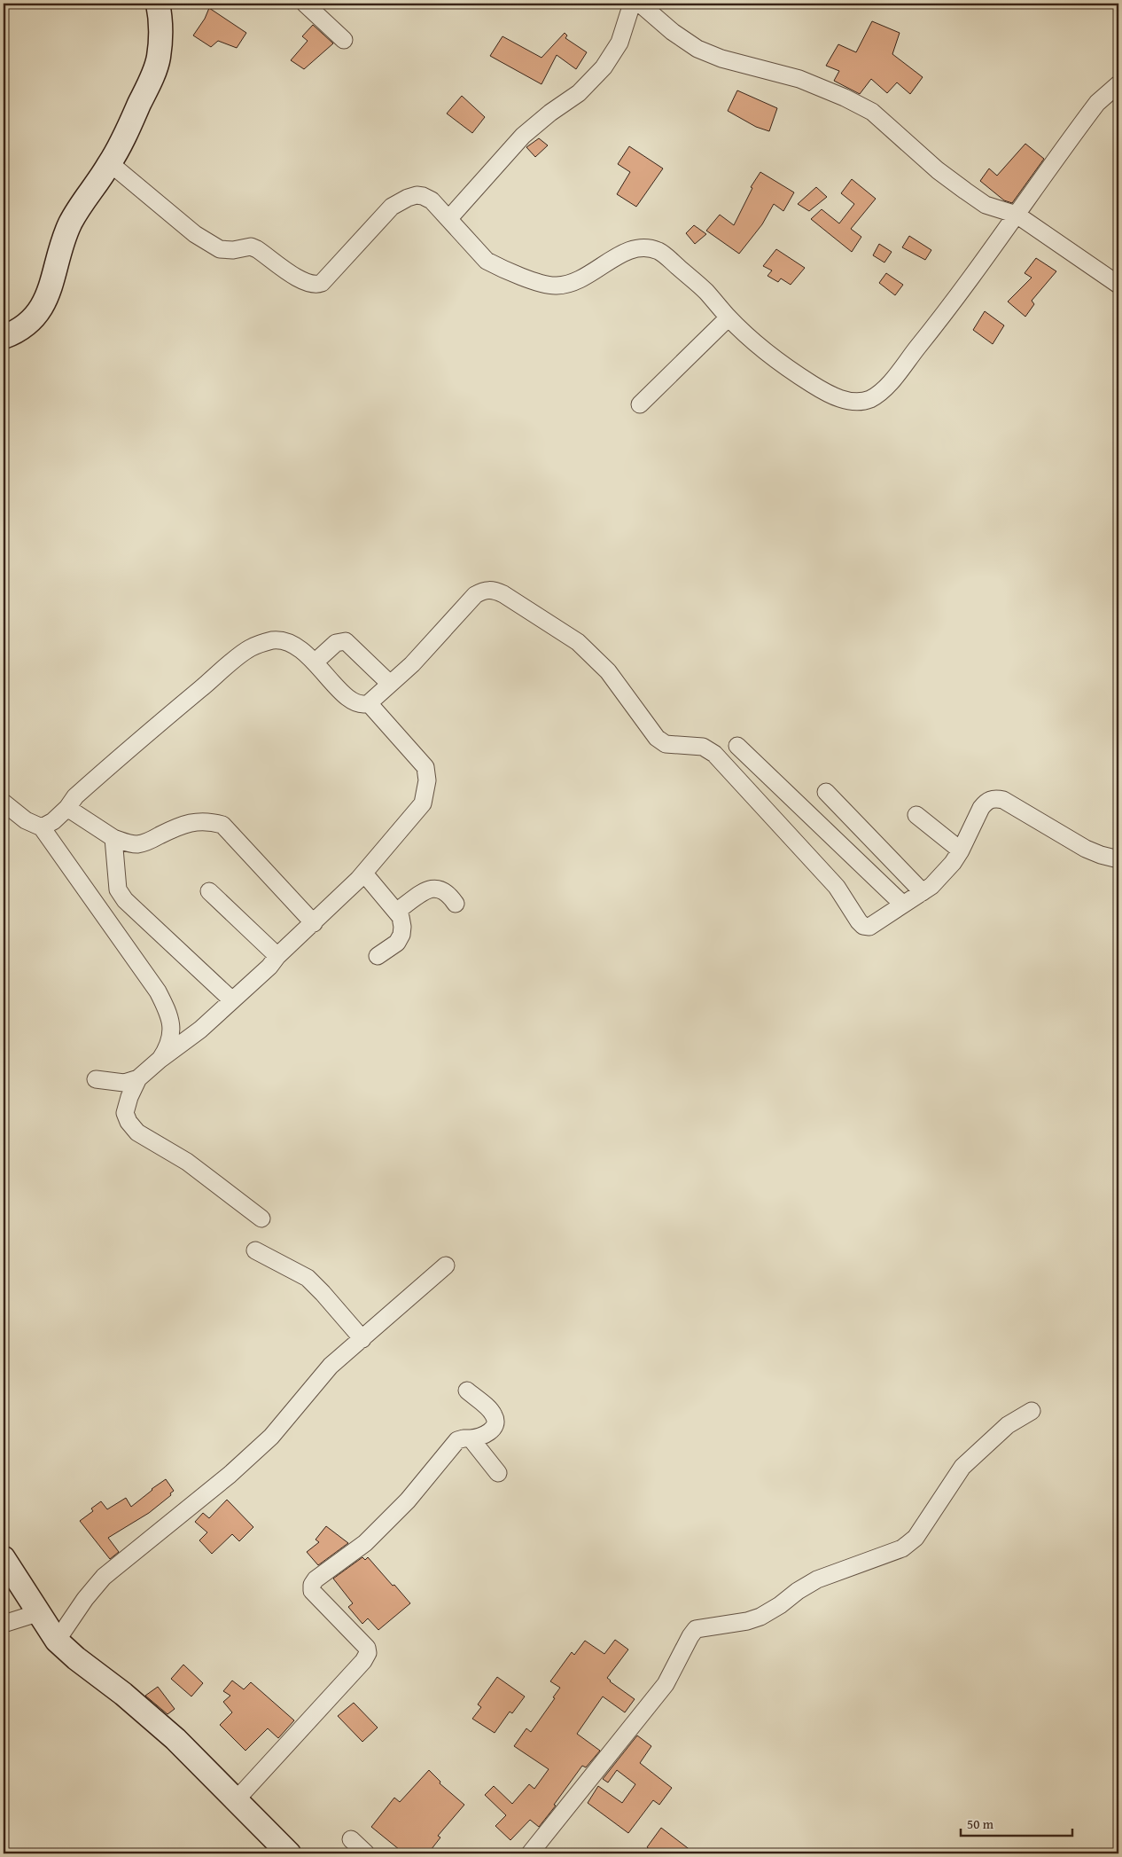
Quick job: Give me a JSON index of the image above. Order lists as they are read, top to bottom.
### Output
{
  "scale_bar": "50 m"
}
